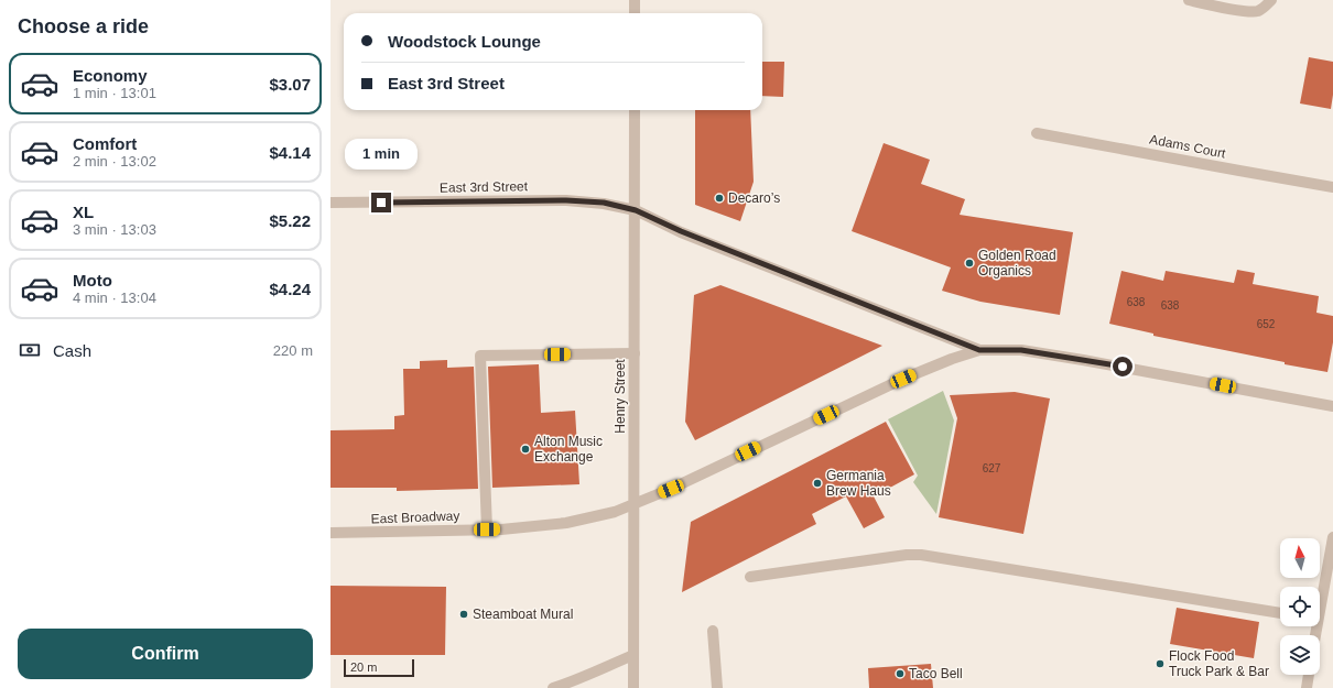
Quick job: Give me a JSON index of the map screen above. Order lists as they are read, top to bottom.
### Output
{
  "streets": {
    "street": [
      "Adams Court",
      "East 3rd Street",
      "Henry Street",
      "East Broadway"
    ]
  },
  "crossings": [
    ["East 3rd Street", "Henry Street"],
    ["East 3rd Street", "East Broadway"],
    ["Henry Street", "East Broadway"]
  ],
  "places": [
    "Decaro’s",
    "Golden Road Organics",
    "Alton Music Exchange",
    "Germania Brew Haus",
    "Steamboat Mural",
    "Flock Food Truck Park & Bar",
    "Taco Bell"
  ],
  "house_numbers": [
    "638",
    "638",
    "652",
    "627"
  ],
  "scale_bar": "20 m",
  "north": "top",
  "page": {
    "heading": "Choose a ride",
    "banner": ["Woodstock Lounge", "East 3rd Street"],
    "list": [
      {
        "name": "Economy",
        "note": "1 min · 13:01",
        "value": "$3.07"
      },
      {
        "name": "Comfort",
        "note": "2 min · 13:02",
        "value": "$4.14"
      },
      {
        "name": "XL",
        "note": "3 min · 13:03",
        "value": "$5.22"
      },
      {
        "name": "Moto",
        "note": "4 min · 13:04",
        "value": "$4.24"
      }
    ],
    "bubble": "1 min",
    "pay": ["Cash", "220 m"],
    "buttons": "Confirm",
    "scale": "20 m"
  }
}
